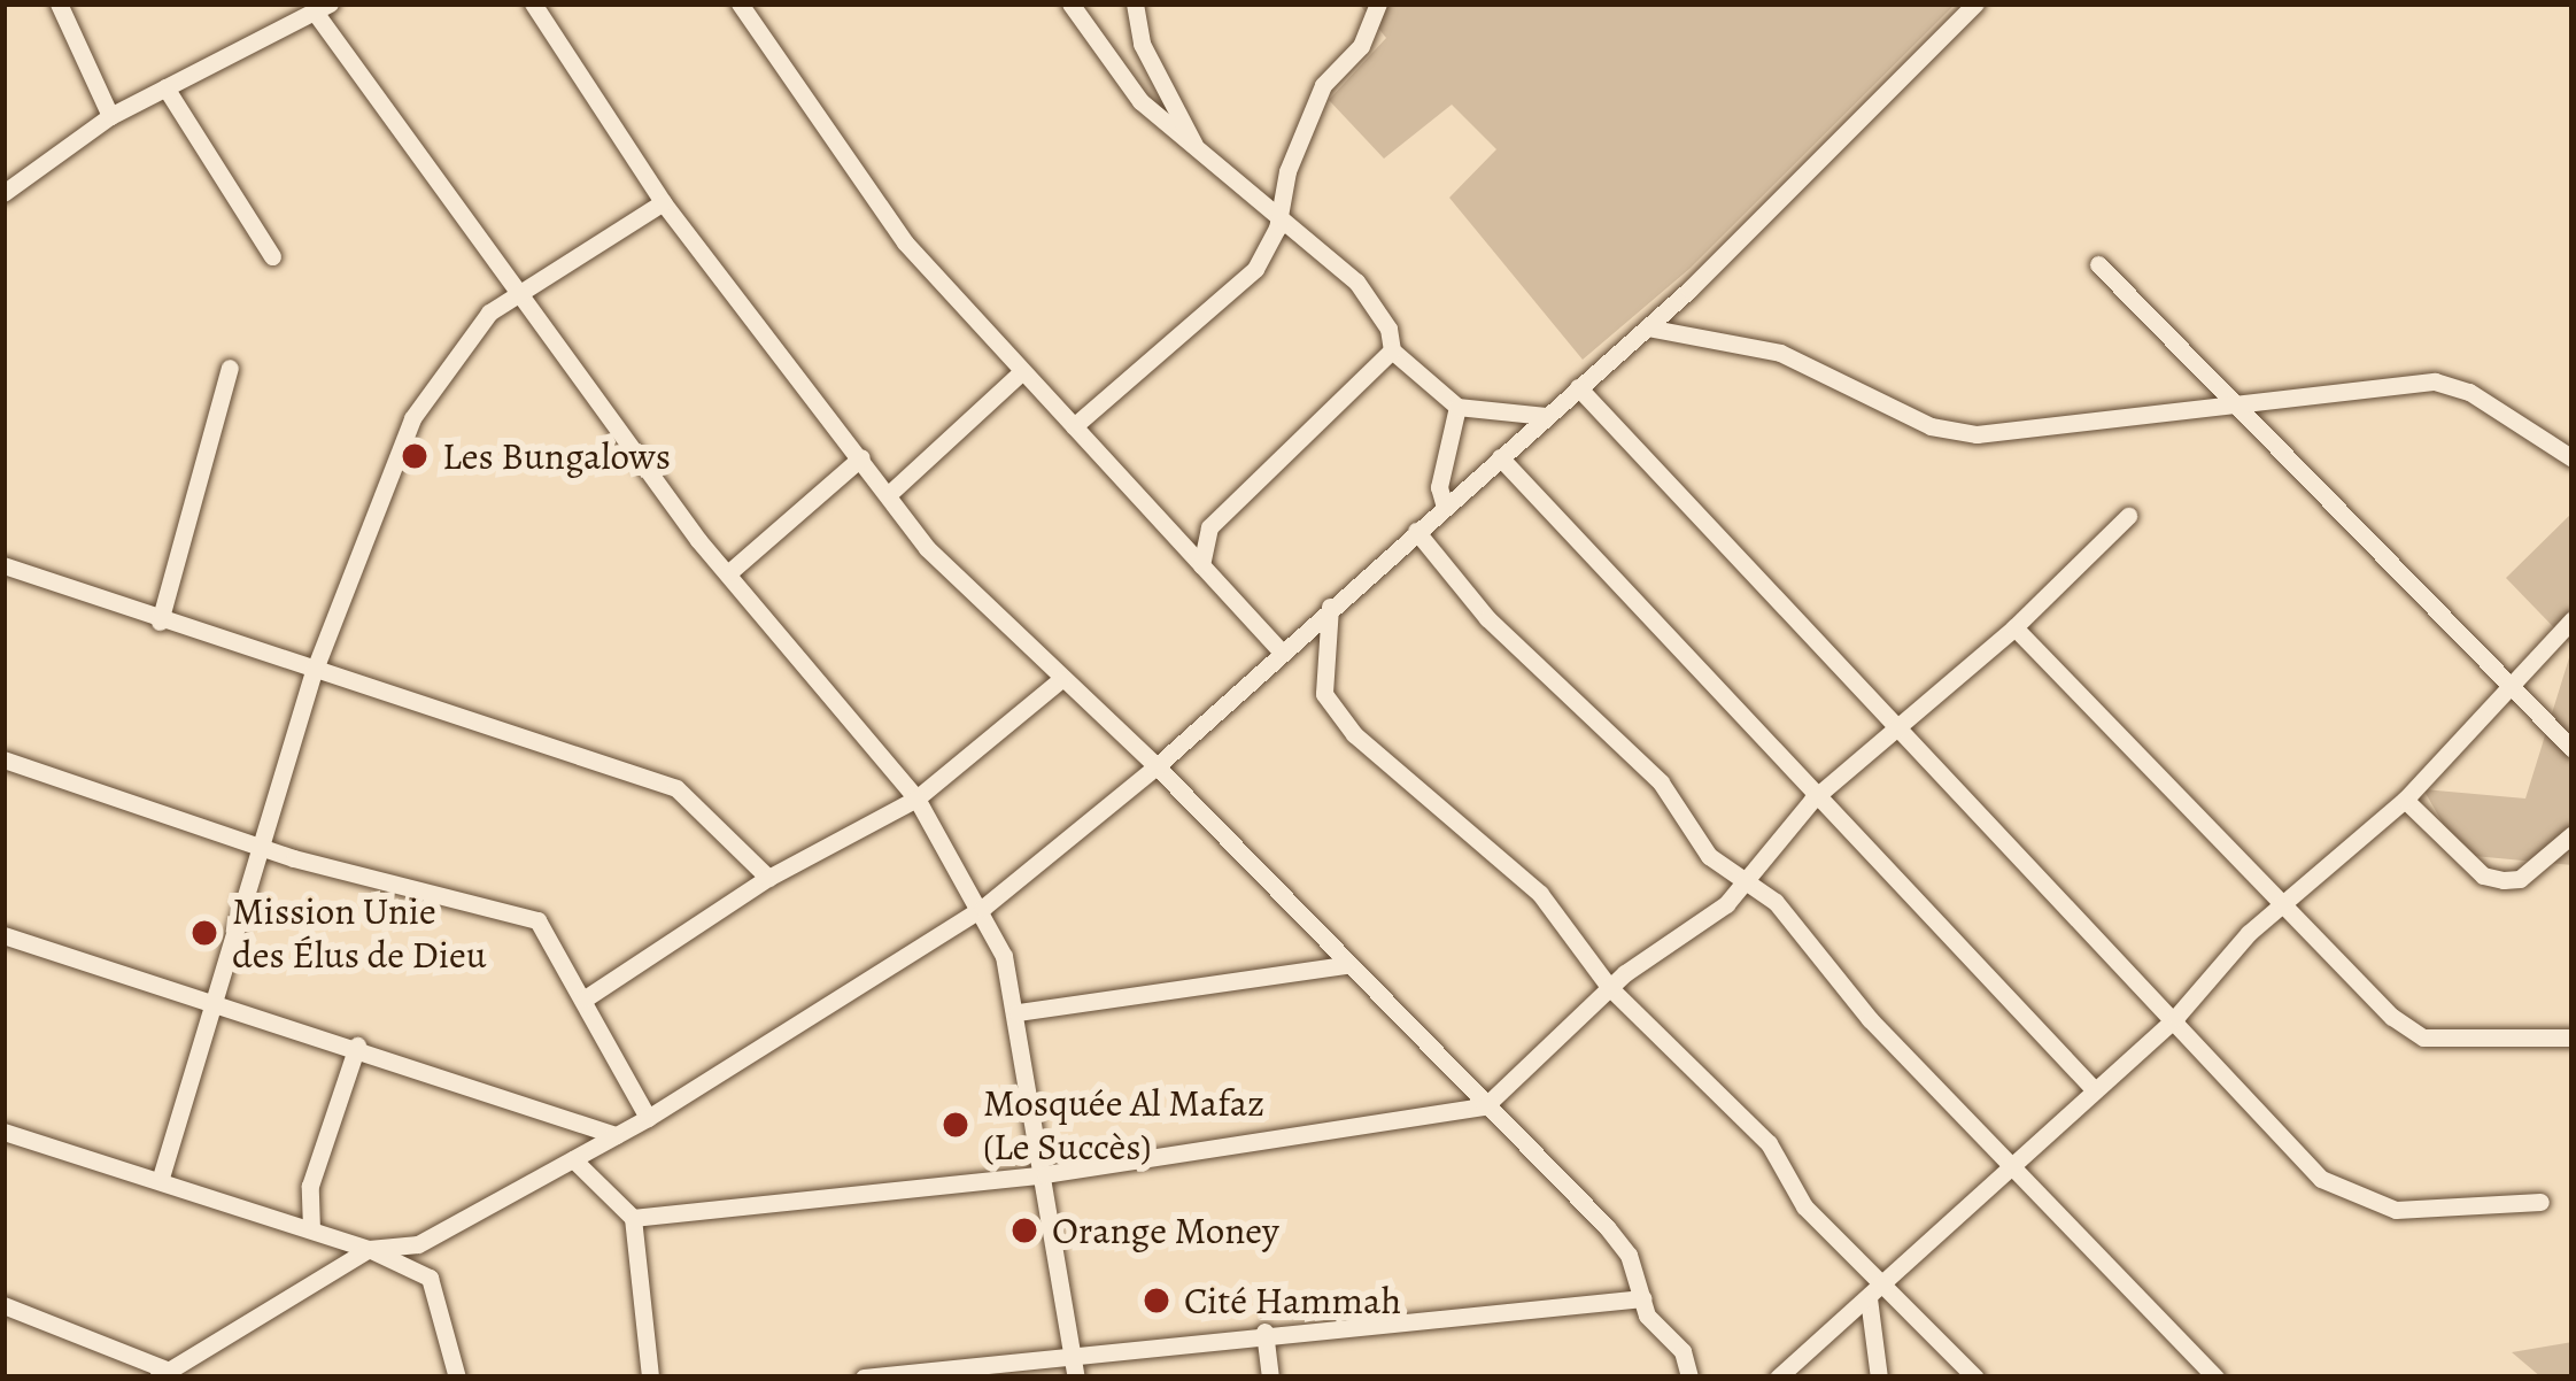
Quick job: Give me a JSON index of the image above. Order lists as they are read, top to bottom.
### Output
{
  "places": [
    "Les Bungalows",
    "Mission Unie des Élus de Dieu",
    "Mosquée Al Mafaz (Le Succès)",
    "Orange Money",
    "Cité Hammah"
  ]
}
